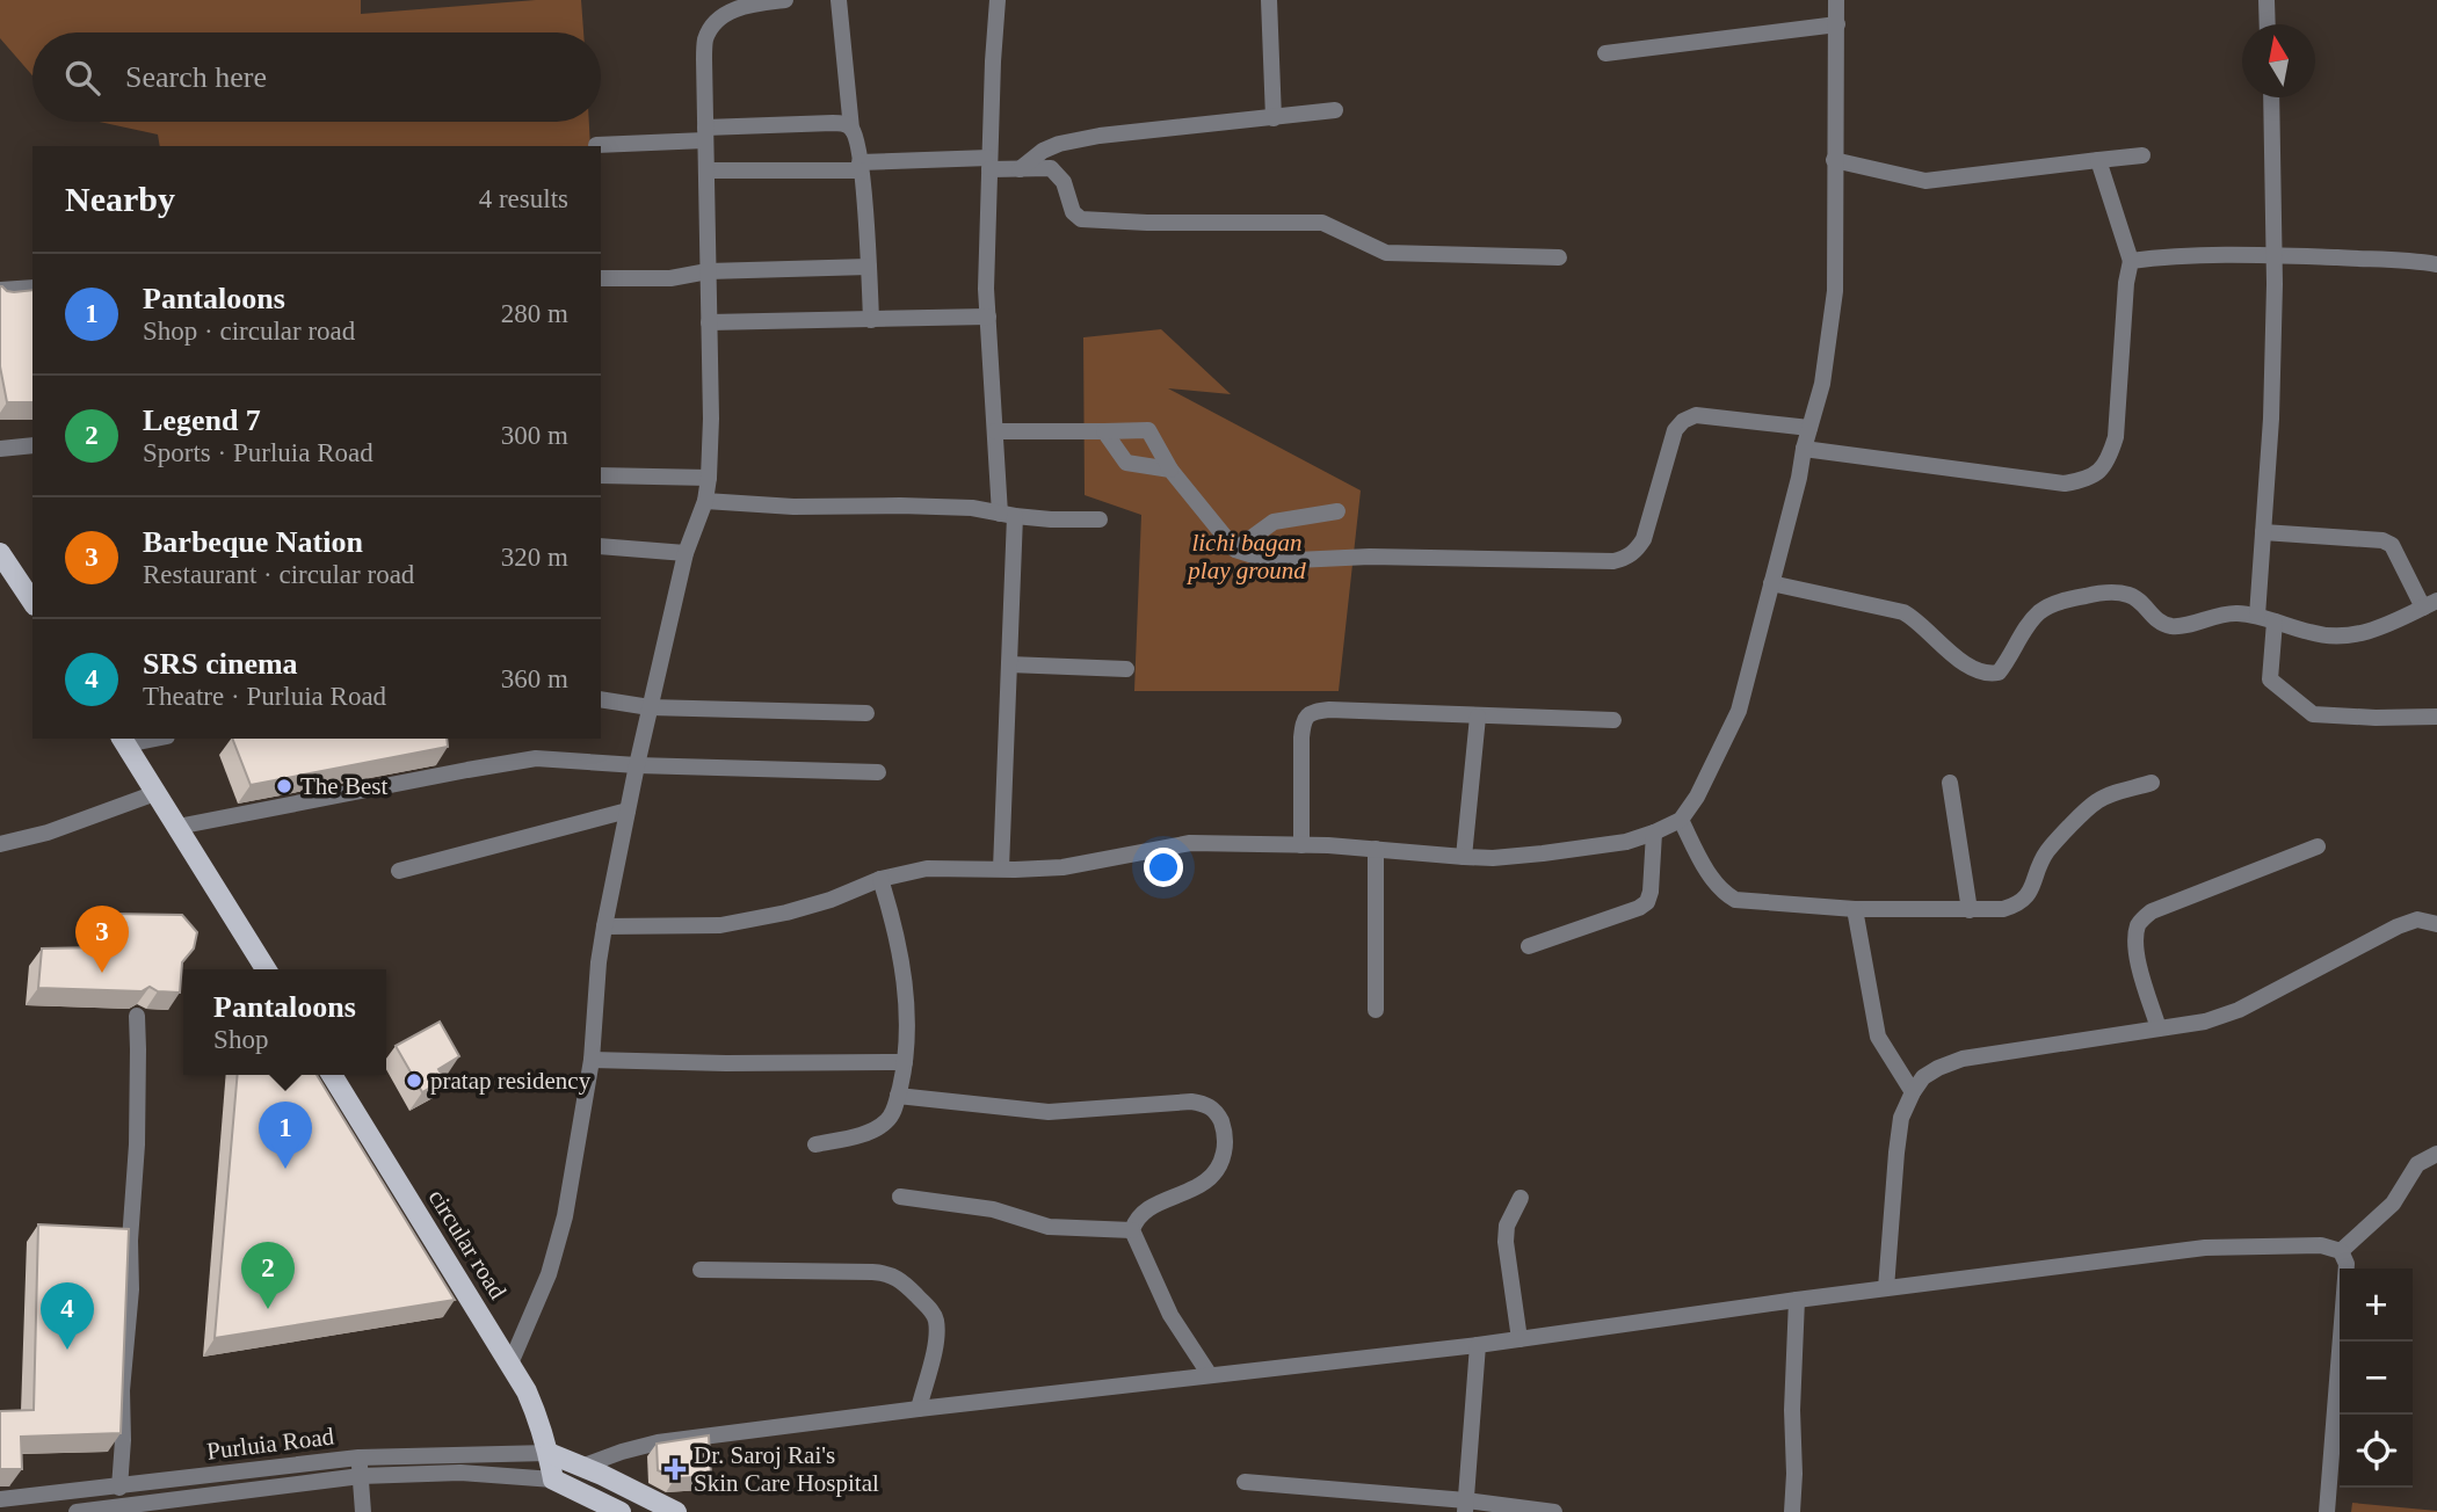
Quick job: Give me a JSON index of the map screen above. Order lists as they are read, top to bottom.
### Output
{
  "streets": {
    "main road": ["circular road"],
    "street": ["Purluia Road"]
  },
  "crossings": [
    ["circular road", "Purluia Road"]
  ],
  "parks": ["lichi bagan play ground"],
  "places": {
    "other": ["The Best", "pratap residency"],
    "health": ["Dr. Saroj Rai's Skin Care Hospital"]
  },
  "north": "top",
  "page": {
    "search": "Search here",
    "heading": ["Nearby", "4 results"],
    "list": [
      {
        "mark": "1",
        "name": "Pantaloons",
        "note": "Shop · circular road",
        "value": "280 m"
      },
      {
        "mark": "2",
        "name": "Legend 7",
        "note": "Sports · Purluia Road",
        "value": "300 m"
      },
      {
        "mark": "3",
        "name": "Barbeque Nation",
        "note": "Restaurant · circular road",
        "value": "320 m"
      },
      {
        "mark": "4",
        "name": "SRS cinema",
        "note": "Theatre · Purluia Road",
        "value": "360 m"
      }
    ],
    "pins": [
      "3",
      "1",
      "2",
      "4"
    ],
    "popup": ["Pantaloons", "Shop"],
    "map_buttons": ["+", "−"]
  }
}
